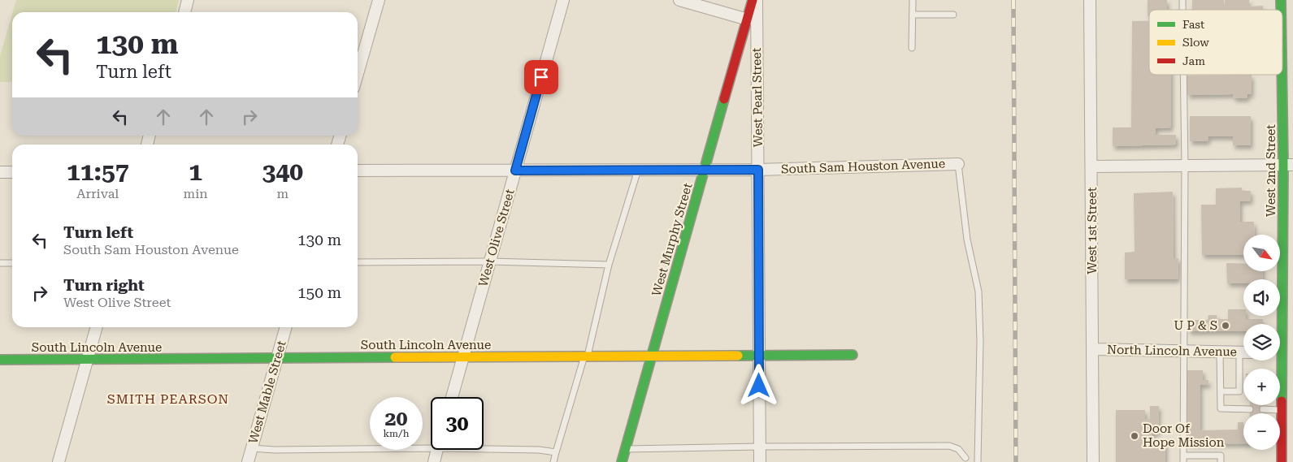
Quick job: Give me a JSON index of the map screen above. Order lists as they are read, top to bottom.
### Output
{
  "streets": {
    "street": [
      "West Pearl Street",
      "South Sam Houston Avenue",
      "West 2nd Street",
      "West 1st Street",
      "West Olive Street",
      "West Murphy Street",
      "South Lincoln Avenue",
      "North Lincoln Avenue",
      "West Mable Street"
    ]
  },
  "crossings": [
    ["West Pearl Street", "South Sam Houston Avenue"],
    ["West Pearl Street", "South Lincoln Avenue"],
    ["South Sam Houston Avenue", "West Olive Street"],
    ["South Sam Houston Avenue", "West Murphy Street"],
    ["West 1st Street", "North Lincoln Avenue"],
    ["West Olive Street", "South Lincoln Avenue"],
    ["West Murphy Street", "South Lincoln Avenue"],
    ["South Lincoln Avenue", "West Mable Street"]
  ],
  "districts": ["SMITH PEARSON"],
  "places": ["U P & S", "Door Of Hope Mission"],
  "legend": ["Fast", "Slow", "Jam"],
  "north": "bottom right",
  "page": {
    "turn": ["130 m", "Turn left"],
    "eta": [
      "11:57",
      "Arrival",
      "1",
      "min",
      "340",
      "m"
    ],
    "list": [
      {
        "name": "Turn left",
        "note": "South Sam Houston Avenue",
        "value": "130 m"
      },
      {
        "name": "Turn right",
        "note": "West Olive Street",
        "value": "150 m"
      }
    ],
    "map_buttons": ["+", "−"],
    "speed": "20 km/h",
    "limit": "30"
  }
}
